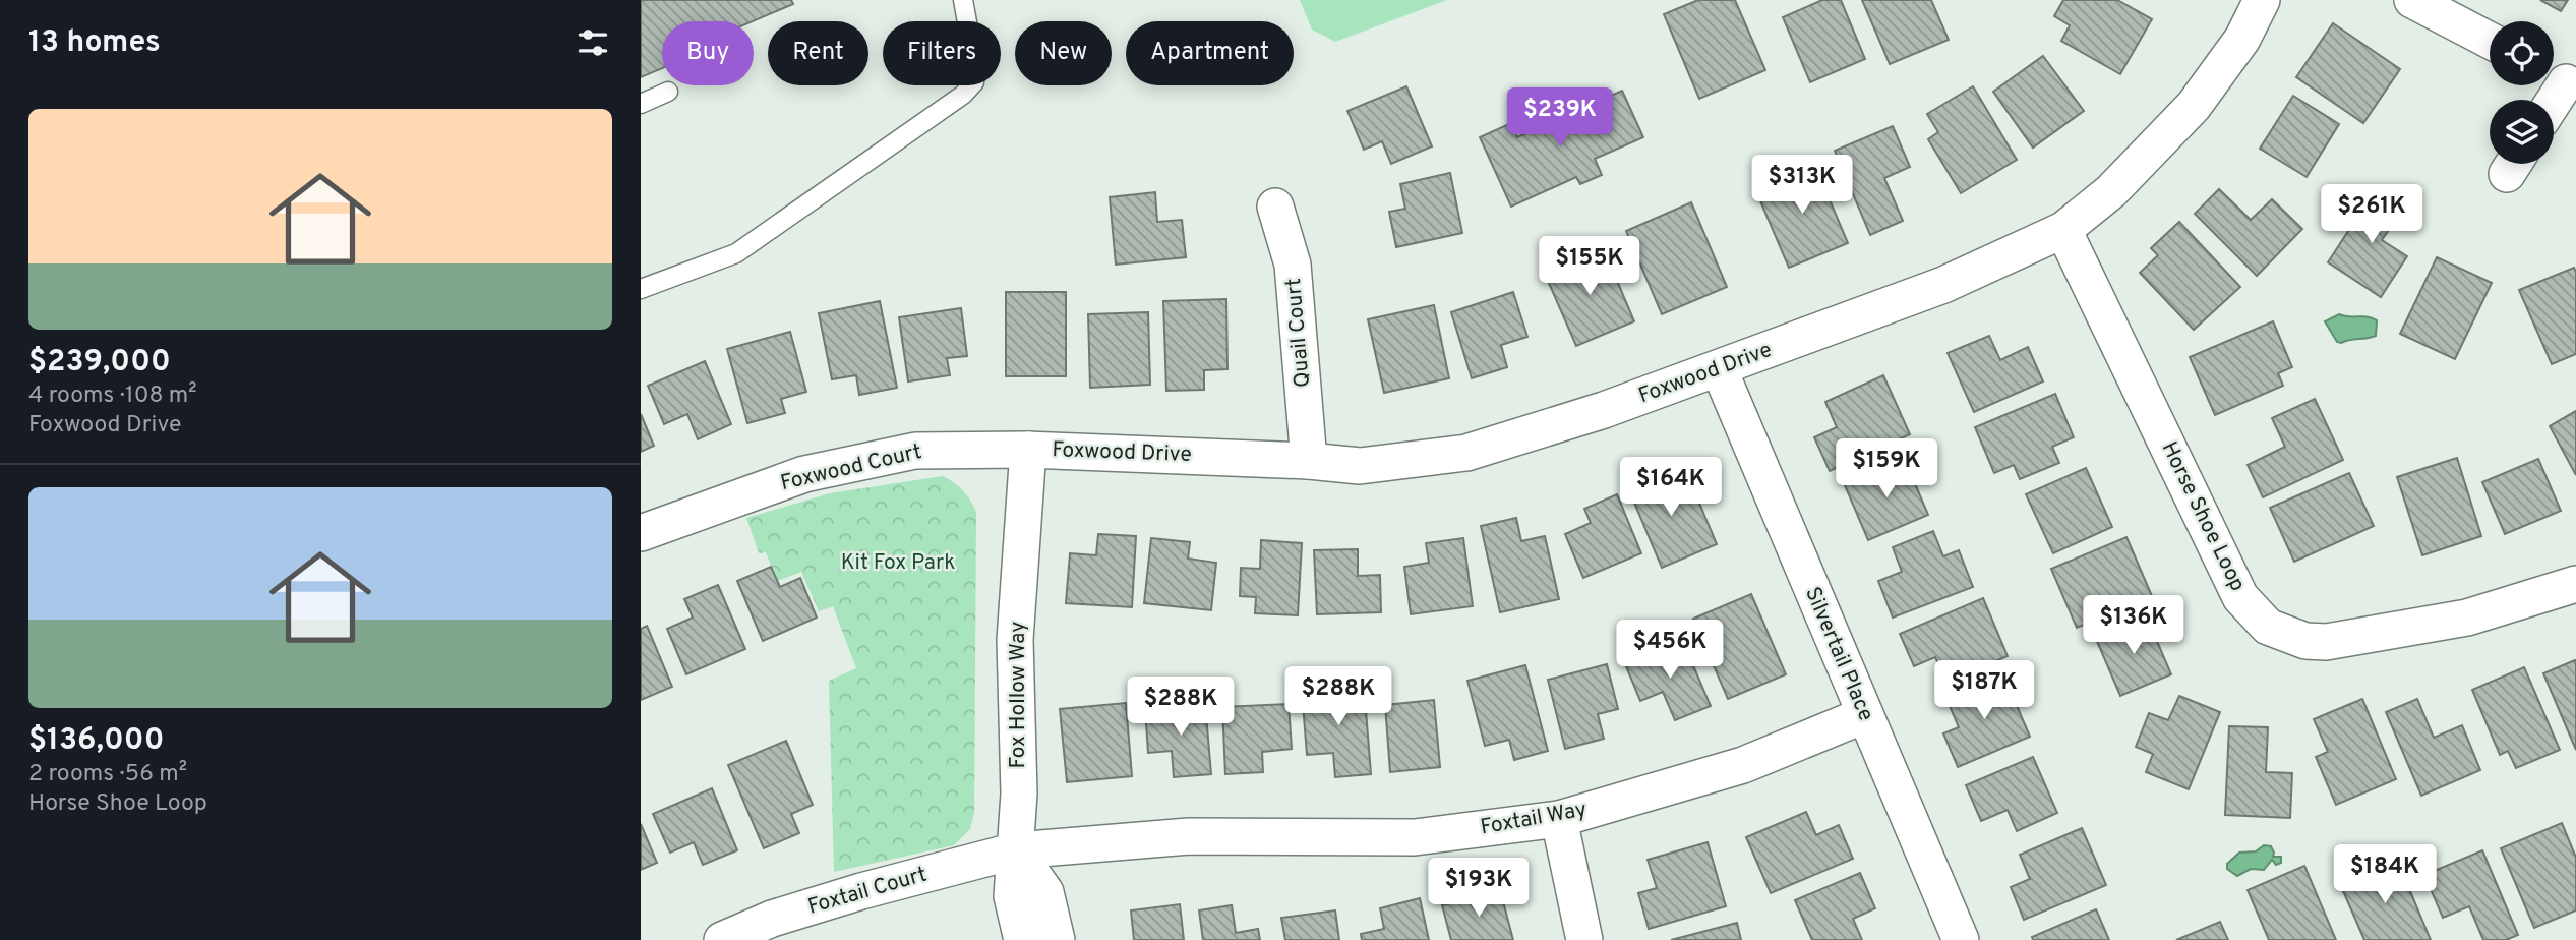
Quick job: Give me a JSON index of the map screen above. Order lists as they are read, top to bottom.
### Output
{
  "streets": {
    "street": [
      "Quail Court",
      "Foxwood Drive",
      "Foxwood Court",
      "Horse Shoe Loop",
      "Silvertail Place",
      "Fox Hollow Way",
      "Foxtail Way",
      "Foxtail Court"
    ]
  },
  "crossings": [
    ["Quail Court", "Foxwood Drive"],
    ["Foxwood Drive", "Foxwood Court"],
    ["Foxwood Drive", "Horse Shoe Loop"],
    ["Foxwood Drive", "Silvertail Place"],
    ["Foxwood Drive", "Fox Hollow Way"],
    ["Foxwood Court", "Fox Hollow Way"],
    ["Silvertail Place", "Foxtail Way"],
    ["Fox Hollow Way", "Foxtail Way"],
    ["Fox Hollow Way", "Foxtail Court"],
    ["Foxtail Way", "Foxtail Court"]
  ],
  "parks": ["Kit Fox Park"],
  "page": {
    "heading": "13 homes",
    "chip": [
      "Buy",
      "Rent",
      "Filters",
      "New",
      "Apartment"
    ],
    "list": [
      {
        "name": "$239,000",
        "note": "4 rooms · 108 m² · Foxwood Drive"
      },
      {
        "name": "$136,000",
        "note": "2 rooms · 56 m² · Horse Shoe Loop"
      }
    ],
    "price": [
      "$239K",
      "$313K",
      "$261K",
      "$155K",
      "$159K",
      "$164K",
      "$136K",
      "$456K",
      "$187K",
      "$288K",
      "$288K",
      "$184K",
      "$193K"
    ]
  }
}
